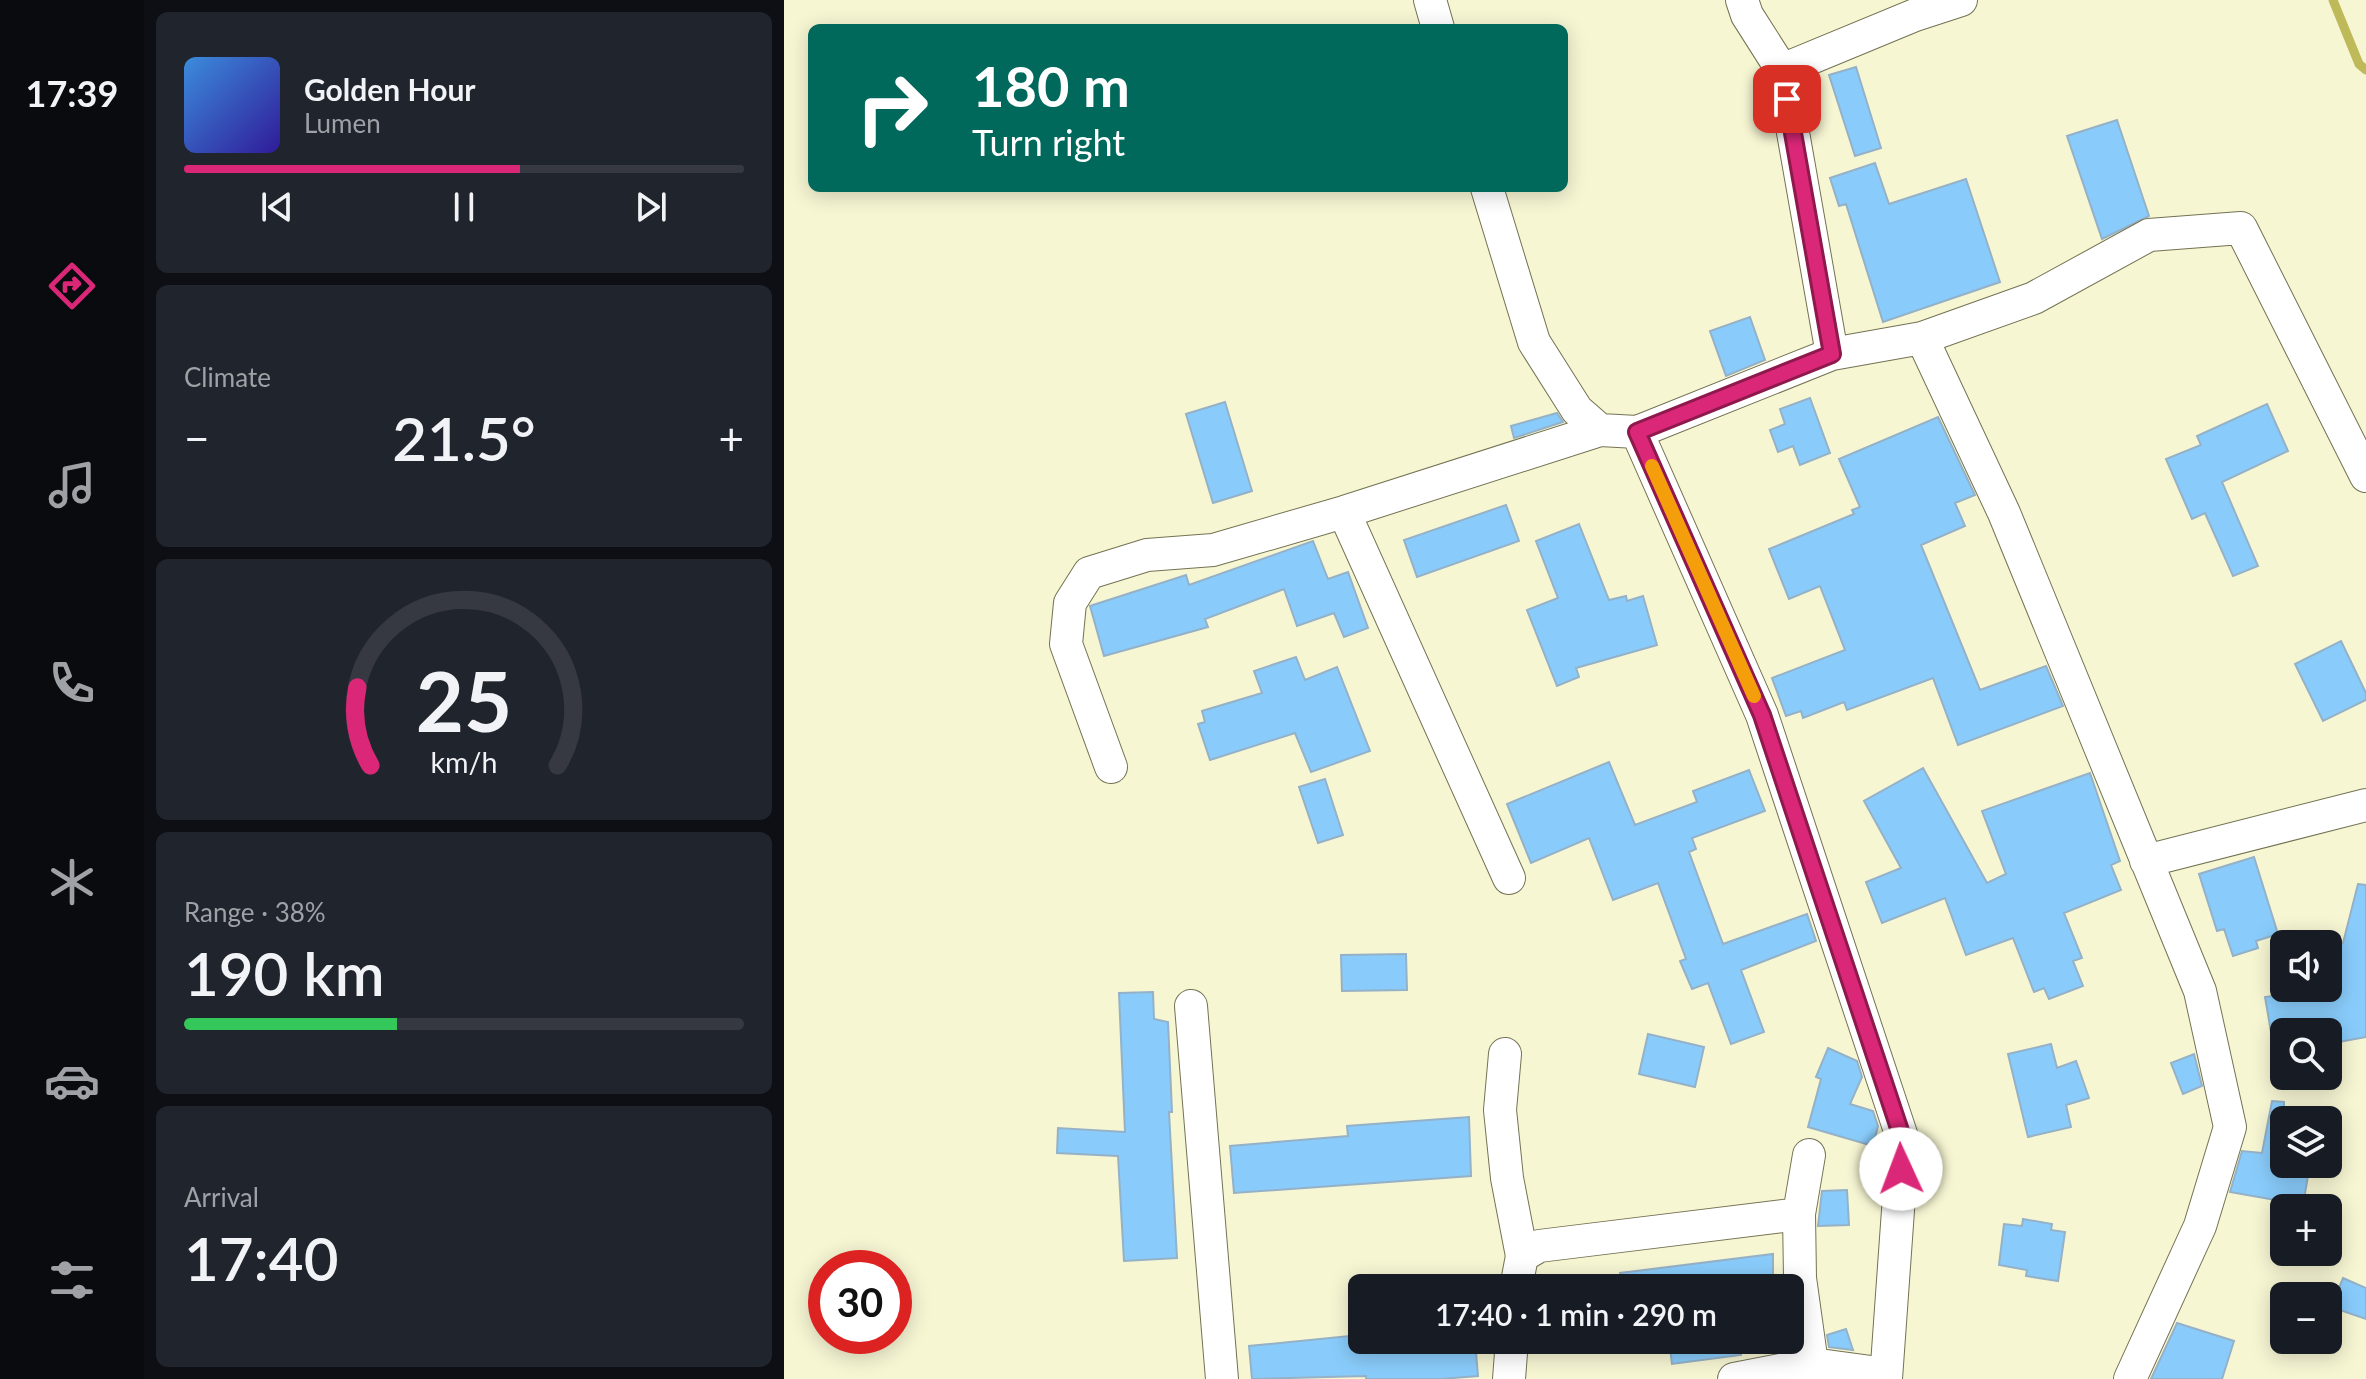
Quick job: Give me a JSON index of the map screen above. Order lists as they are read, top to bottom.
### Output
{
  "page": {
    "tabs": "17:39",
    "turn": ["180 m", "Turn right"],
    "song": ["Golden Hour", "Lumen"],
    "tile": [
      "Climate",
      ["Range · 38%", "190 km"],
      ["Arrival", "17:40"]
    ],
    "heat": ["−", "21.5°", "+"],
    "map_buttons": ["+", "−"],
    "limit": "30",
    "trip": "17:40 · 1 min · 290 m",
    "gauge": ["25", "km/h"]
  }
}
